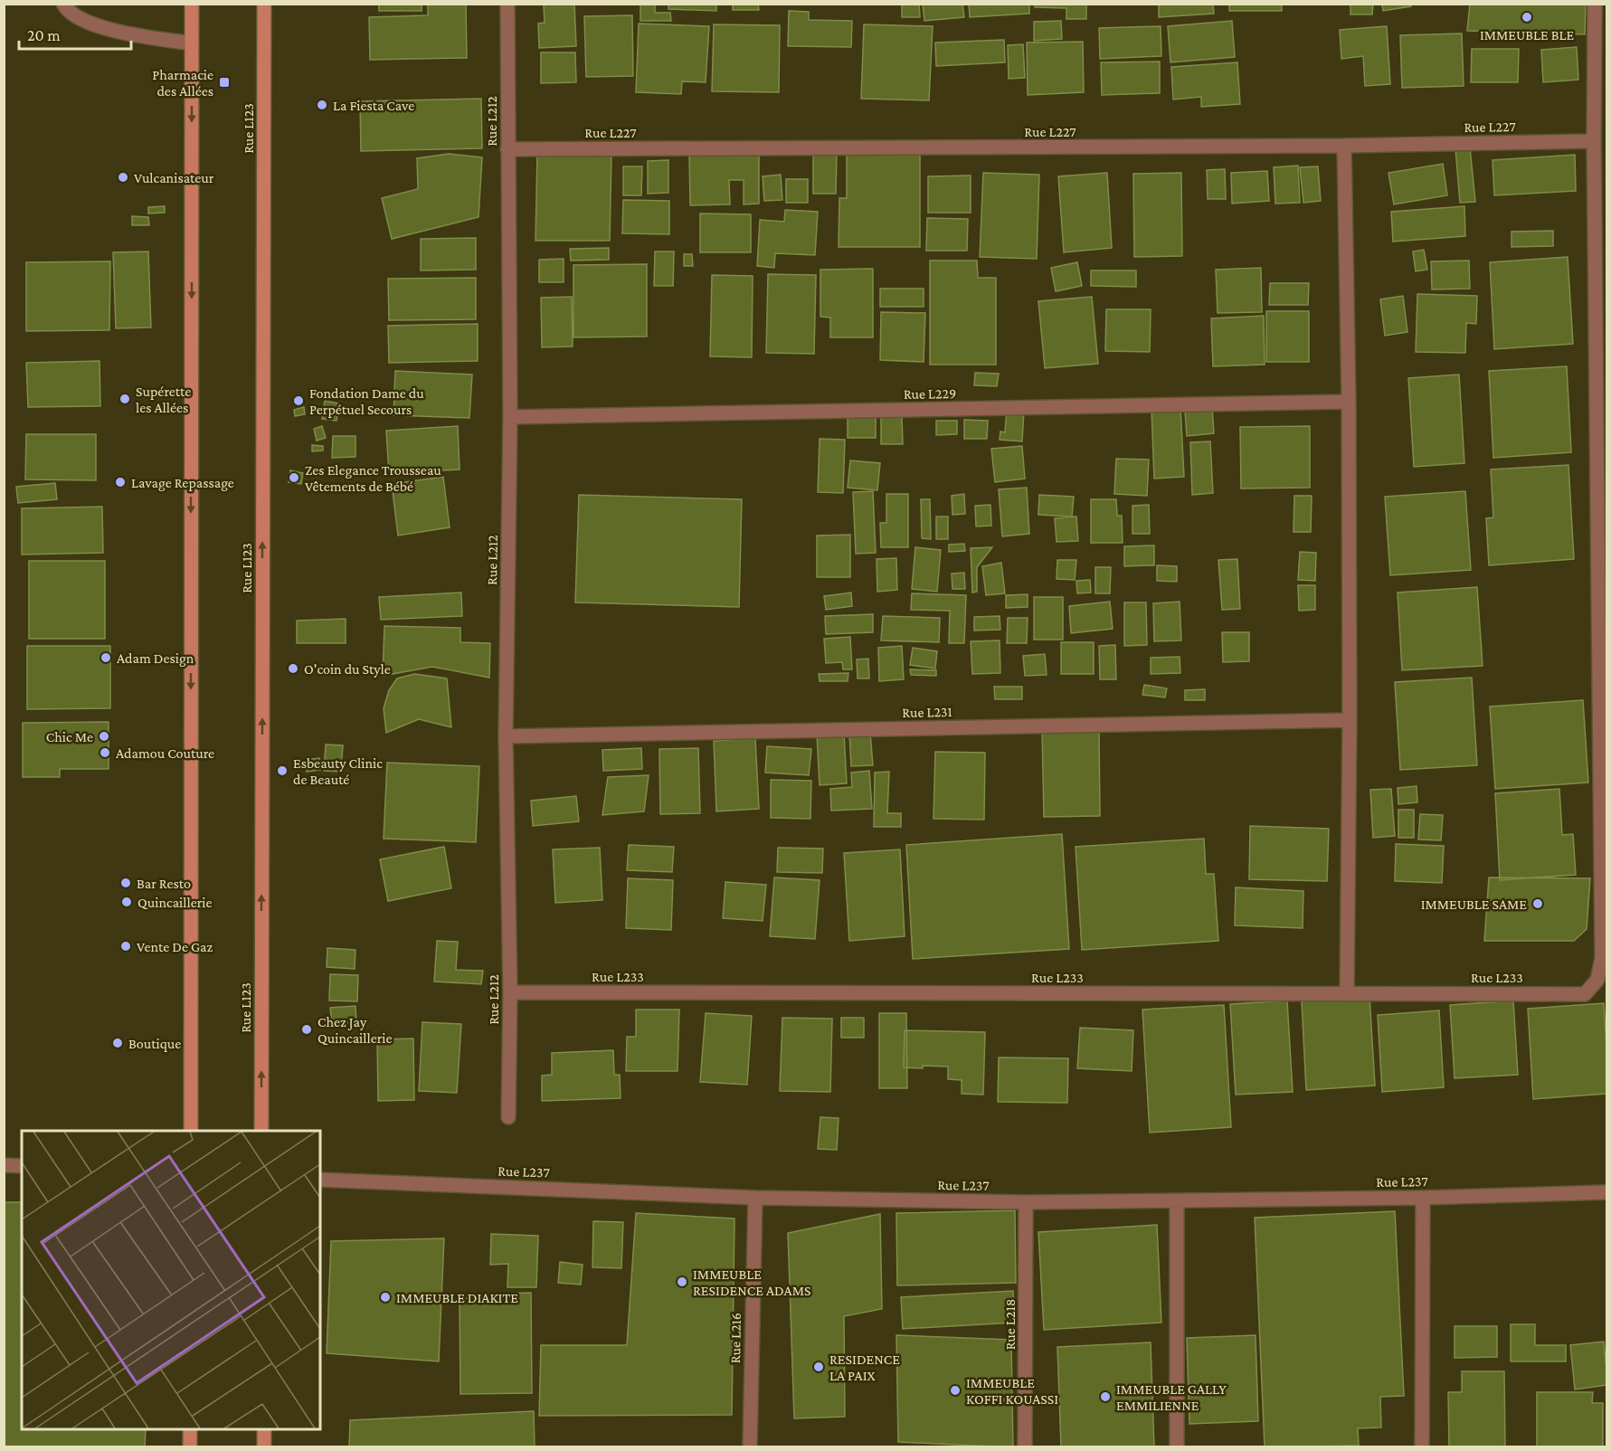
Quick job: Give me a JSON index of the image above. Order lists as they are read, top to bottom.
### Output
{
  "streets": {
    "main road": ["Rue L123"],
    "street": [
      "Rue L212",
      "Rue L227",
      "Rue L229",
      "Rue L231",
      "Rue L233",
      "Rue L237",
      "Rue L218",
      "Rue L216"
    ]
  },
  "crossings": [
    ["Rue L212", "Rue L227"],
    ["Rue L212", "Rue L229"],
    ["Rue L212", "Rue L231"],
    ["Rue L212", "Rue L233"],
    ["Rue L227", "Rue L233"],
    ["Rue L237", "Rue L218"],
    ["Rue L237", "Rue L216"]
  ],
  "places": {
    "other": [
      "IMMEUBLE BLE",
      "La Fiesta Cave",
      "Vulcanisateur",
      "Supérette les Allées",
      "Fondation Dame du Perpétuel Secours",
      "Zes Elegance Trousseau Vêtements de Bébé",
      "Lavage Repassage",
      "Adam Design",
      "O'coin du Style",
      "Chic Me",
      "Adamou Couture",
      "Esbeauty Clinic de Beauté",
      "Bar Resto",
      "Quincaillerie",
      "IMMEUBLE SAME",
      "Vente De Gaz",
      "Chez Jay Quincaillerie",
      "Boutique",
      "IMMEUBLE RESIDENCE ADAMS",
      "IMMEUBLE DIAKITE",
      "RESIDENCE LA PAIX",
      "IMMEUBLE KOFFI KOUASSI",
      "IMMEUBLE GALLY EMMILIENNE"
    ],
    "transit": ["Pharmacie des Allées"]
  },
  "scale_bar": "20 m"
}
